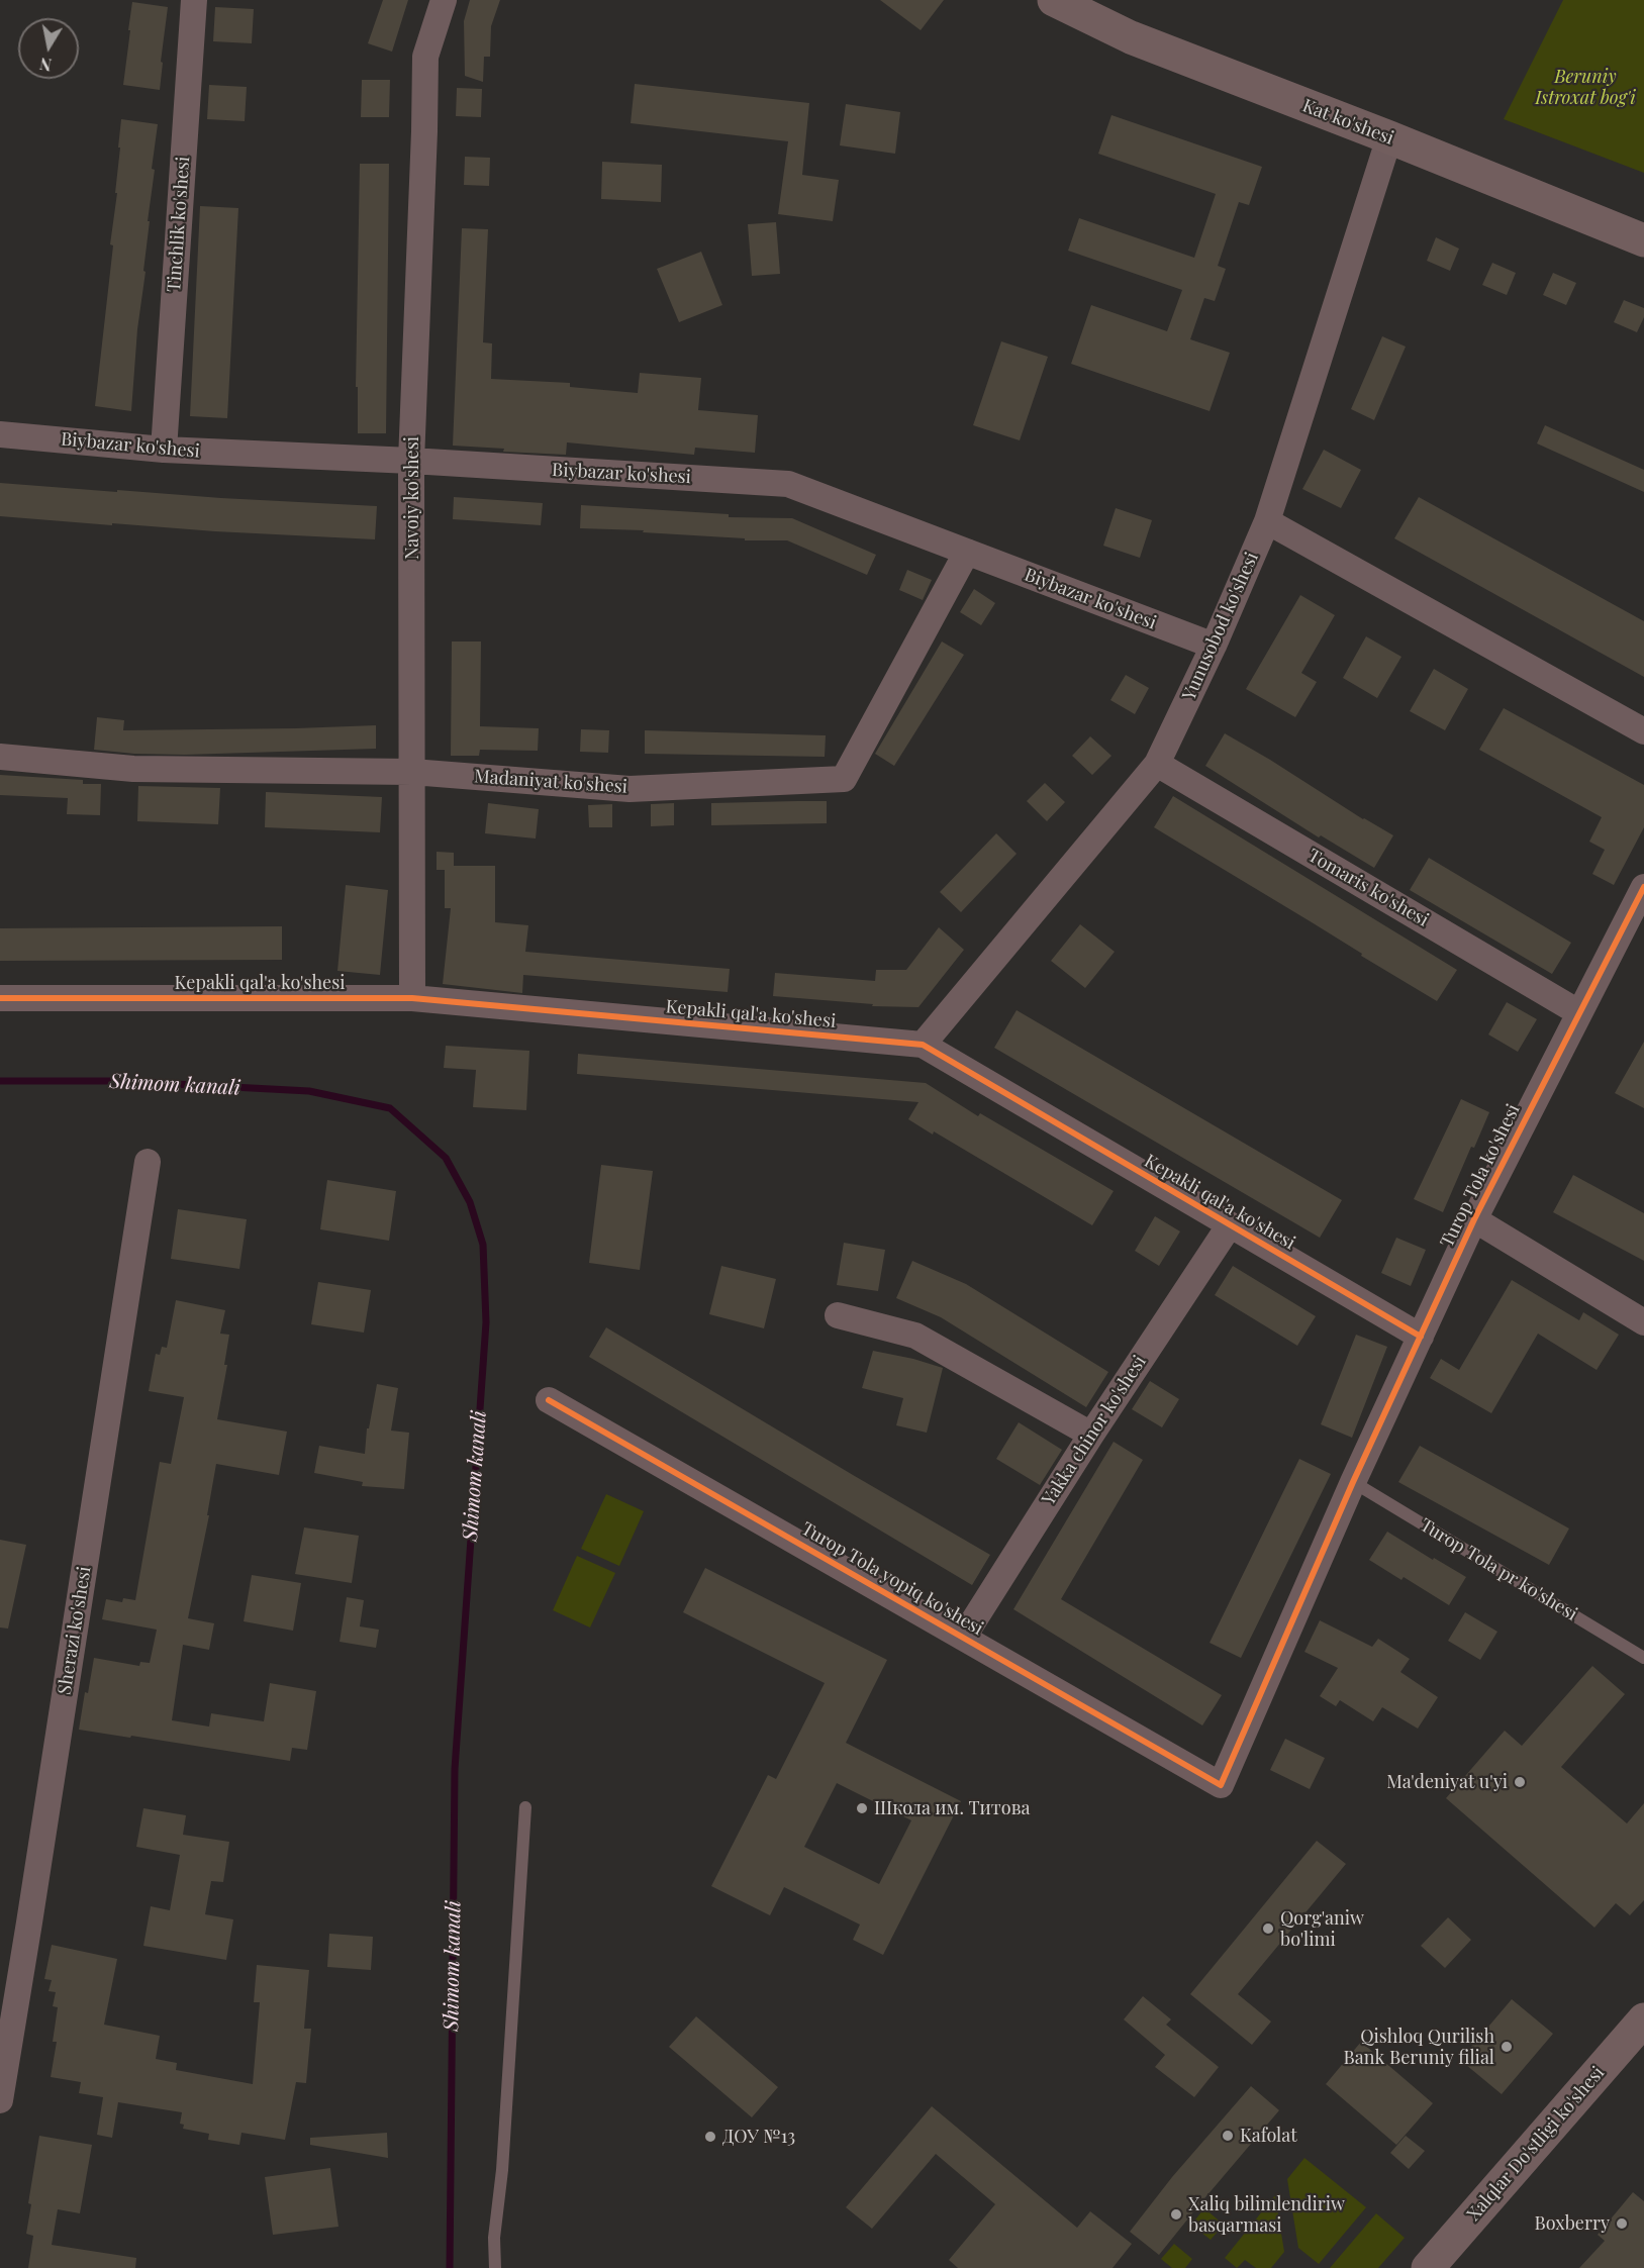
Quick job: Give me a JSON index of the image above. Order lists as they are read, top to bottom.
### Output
{
  "streets": {
    "street": [
      "Kat ko'shesi",
      "Tinchlik ko'shesi",
      "Biybazar ko'shesi",
      "Navoiy ko'shesi",
      "Yunusobod ko'shesi",
      "Madaniyat ko'shesi",
      "Tomaris ko'shesi",
      "Kepakli qal'a ko'shesi",
      "Turop Tola ko'shesi",
      "Yakka chinor ko'shesi",
      "Turop Tola yopiq ko'shesi",
      "Sherazi ko'shesi",
      "Xalqlar Do'stligi ko'shesi"
    ],
    "lane": ["Turop Tola pr ko'shesi"]
  },
  "crossings": [
    ["Kat ko'shesi", "Yunusobod ko'shesi"],
    ["Tinchlik ko'shesi", "Biybazar ko'shesi"],
    ["Biybazar ko'shesi", "Navoiy ko'shesi"],
    ["Biybazar ko'shesi", "Yunusobod ko'shesi"],
    ["Biybazar ko'shesi", "Madaniyat ko'shesi"],
    ["Navoiy ko'shesi", "Madaniyat ko'shesi"],
    ["Navoiy ko'shesi", "Kepakli qal'a ko'shesi"],
    ["Yunusobod ko'shesi", "Tomaris ko'shesi"],
    ["Yunusobod ko'shesi", "Kepakli qal'a ko'shesi"],
    ["Tomaris ko'shesi", "Turop Tola ko'shesi"],
    ["Kepakli qal'a ko'shesi", "Turop Tola ko'shesi"],
    ["Kepakli qal'a ko'shesi", "Yakka chinor ko'shesi"],
    ["Turop Tola ko'shesi", "Turop Tola pr ko'shesi"],
    ["Turop Tola ko'shesi", "Turop Tola yopiq ko'shesi"],
    ["Yakka chinor ko'shesi", "Turop Tola yopiq ko'shesi"]
  ],
  "water": ["Shimom kanali"],
  "parks": ["Beruniy Istroxat bog'i"],
  "places": [
    "Ma'deniyat u'yi",
    "Школа им. Титова",
    "Qorg'aniw bo'limi",
    "Qishloq Qurilish Bank Beruniy filial",
    "Kafolat",
    "ДОУ №13",
    "Xaliq bilimlendiriw basqarmasi",
    "Boxberry"
  ],
  "north": "bottom"
}
